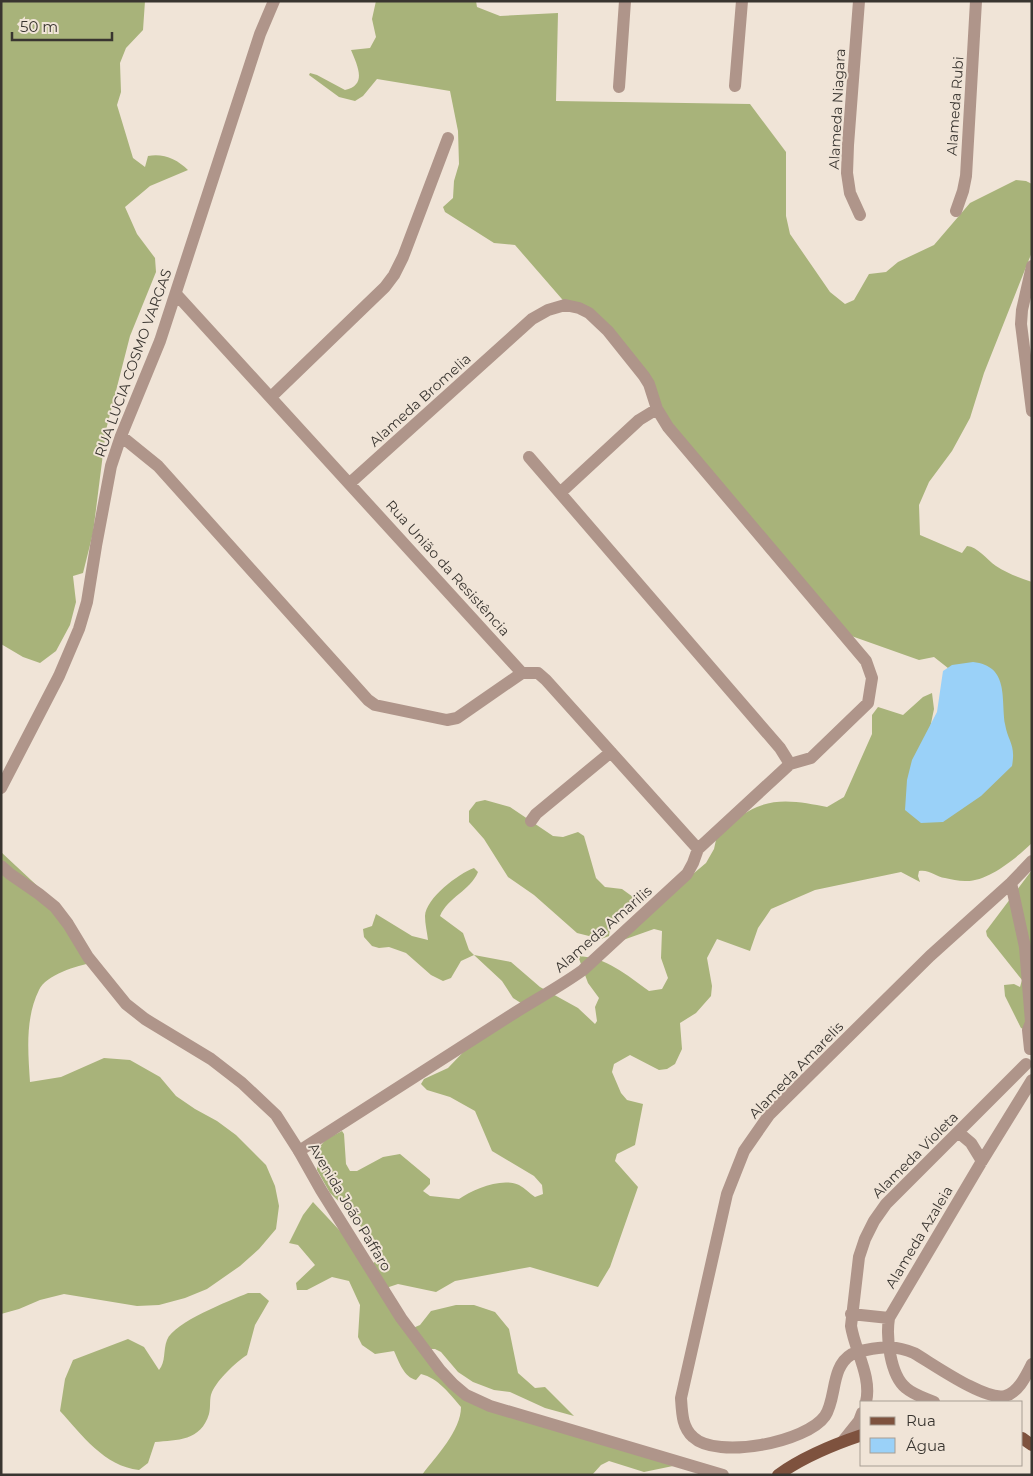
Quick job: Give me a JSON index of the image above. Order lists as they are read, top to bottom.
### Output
{
  "streets": {
    "street": [
      "Alameda Rubi",
      "Alameda Niagara",
      "RUA LUCIA COSMO VARGAS",
      "Alameda Bromelia",
      "Rua União da Resistência",
      "Alameda Amarilis",
      "Alameda Amarelis",
      "Alameda Violeta",
      "Avenida João Paffaro",
      "Alameda Azaleia"
    ]
  },
  "crossings": [
    ["Alameda Bromelia", "Rua União da Resistência"],
    ["Alameda Bromelia", "Alameda Amarilis"],
    ["Alameda Amarilis", "Avenida João Paffaro"],
    ["Alameda Amarelis", "Alameda Violeta"]
  ],
  "legend": ["Rua", "Água"],
  "scale_bar": "50 m"
}
